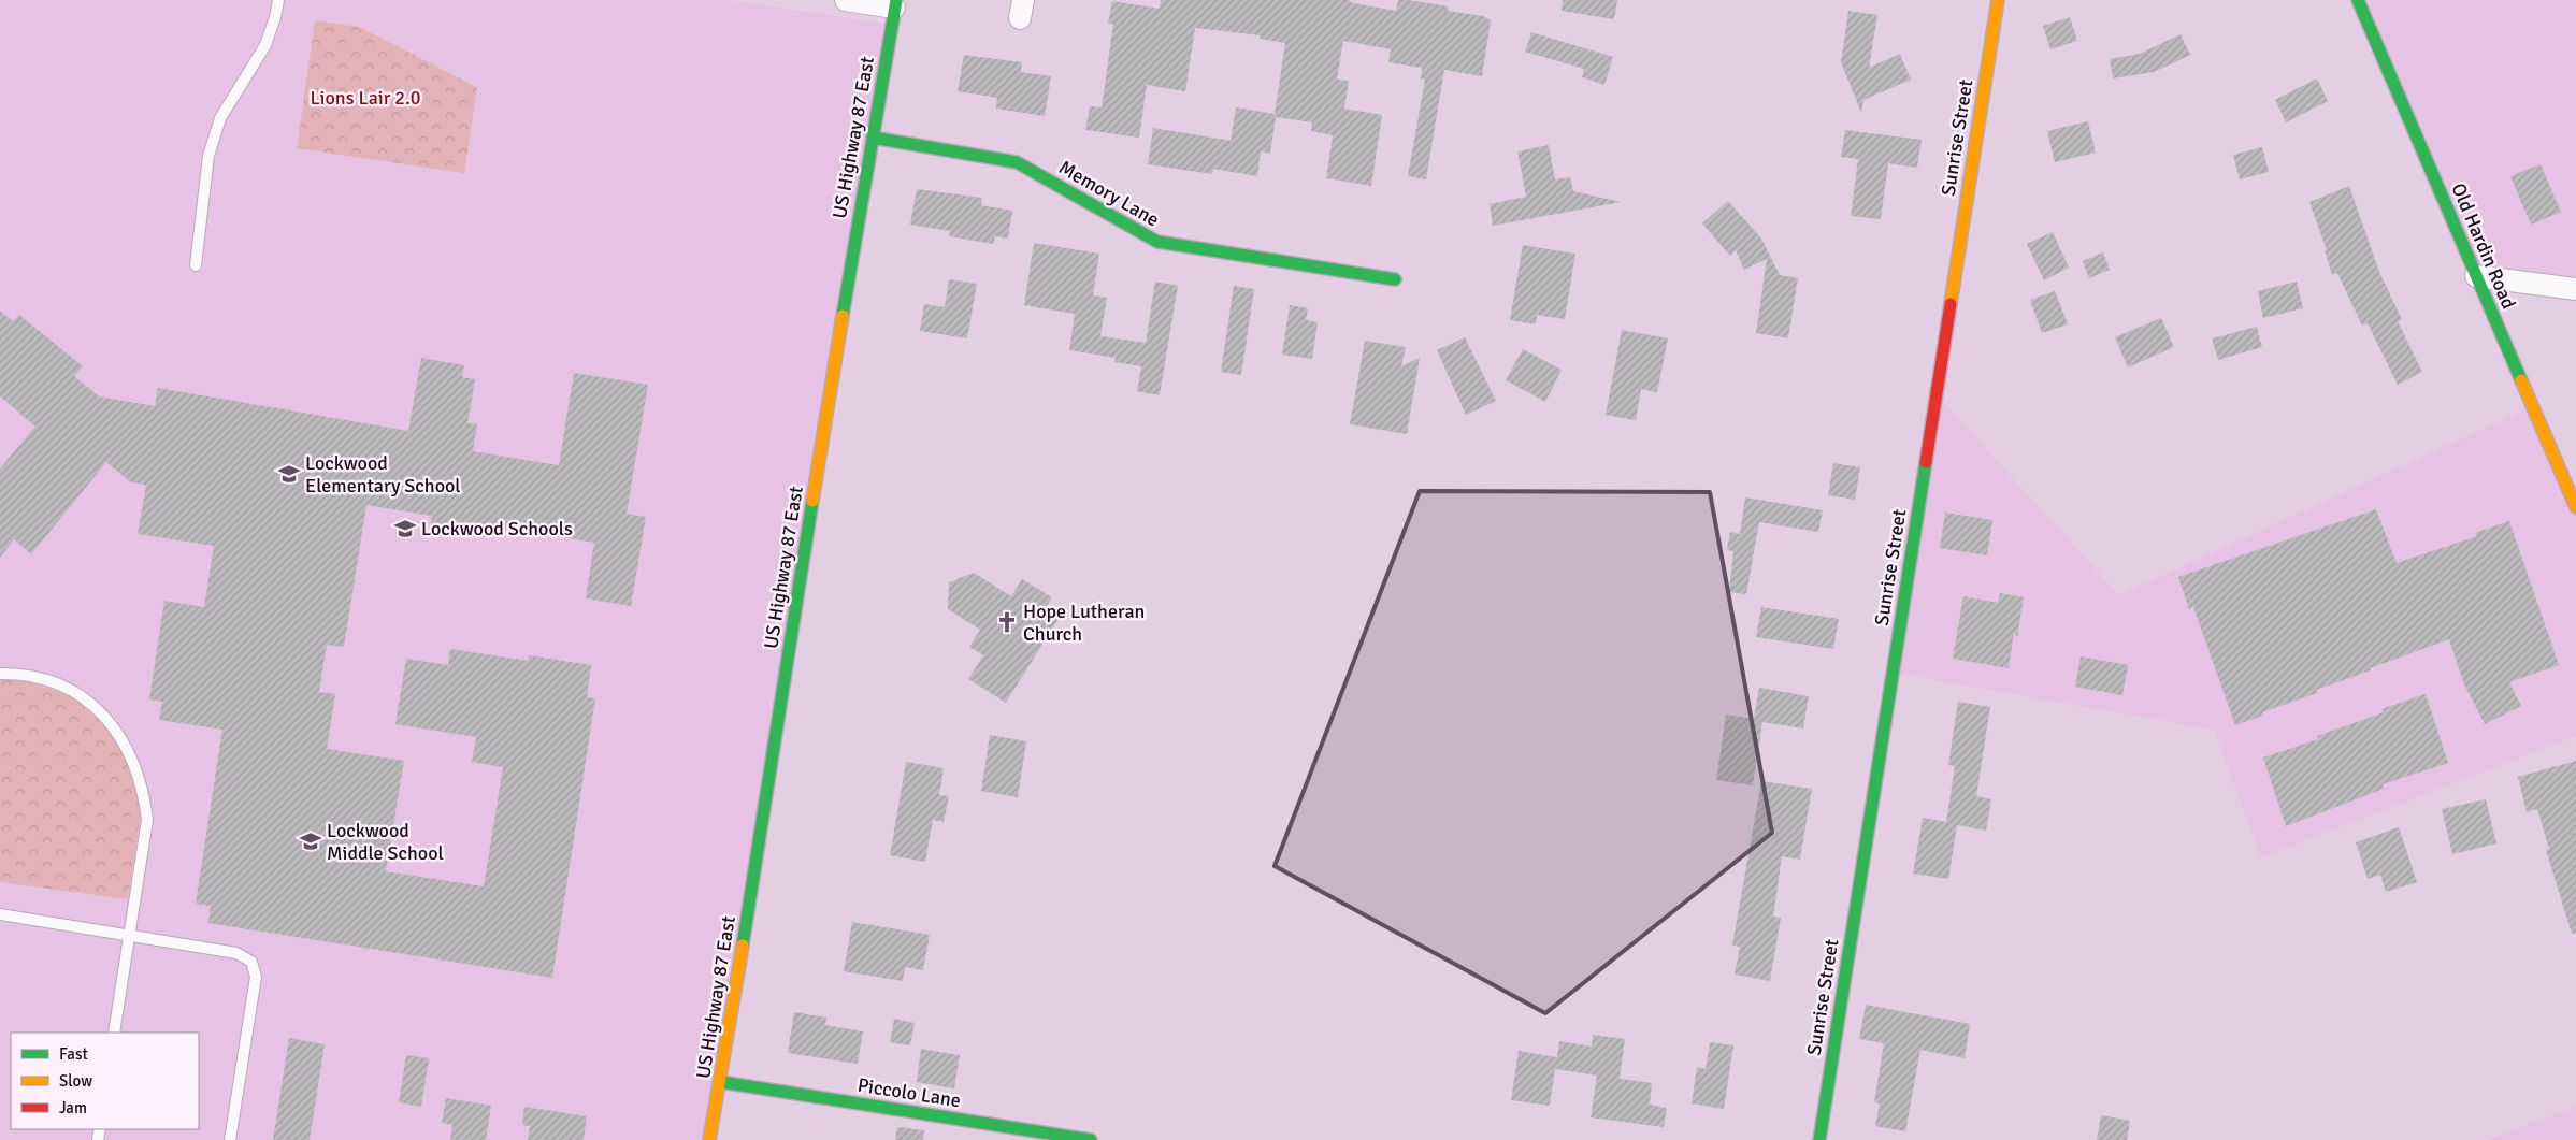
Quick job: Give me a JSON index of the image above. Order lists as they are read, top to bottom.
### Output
{
  "streets": {
    "street": [
      "US Highway 87 East",
      "Sunrise Street",
      "Memory Lane",
      "Old Hardin Road",
      "Piccolo Lane"
    ]
  },
  "crossings": [
    ["US Highway 87 East", "Memory Lane"],
    ["US Highway 87 East", "Piccolo Lane"]
  ],
  "parks": ["Lions Lair 2.0"],
  "places": {
    "school or university": ["Lockwood Elementary School", "Lockwood Schools", "Lockwood Middle School"],
    "church": ["Hope Lutheran Church"]
  },
  "legend": ["Fast", "Slow", "Jam"]
}
